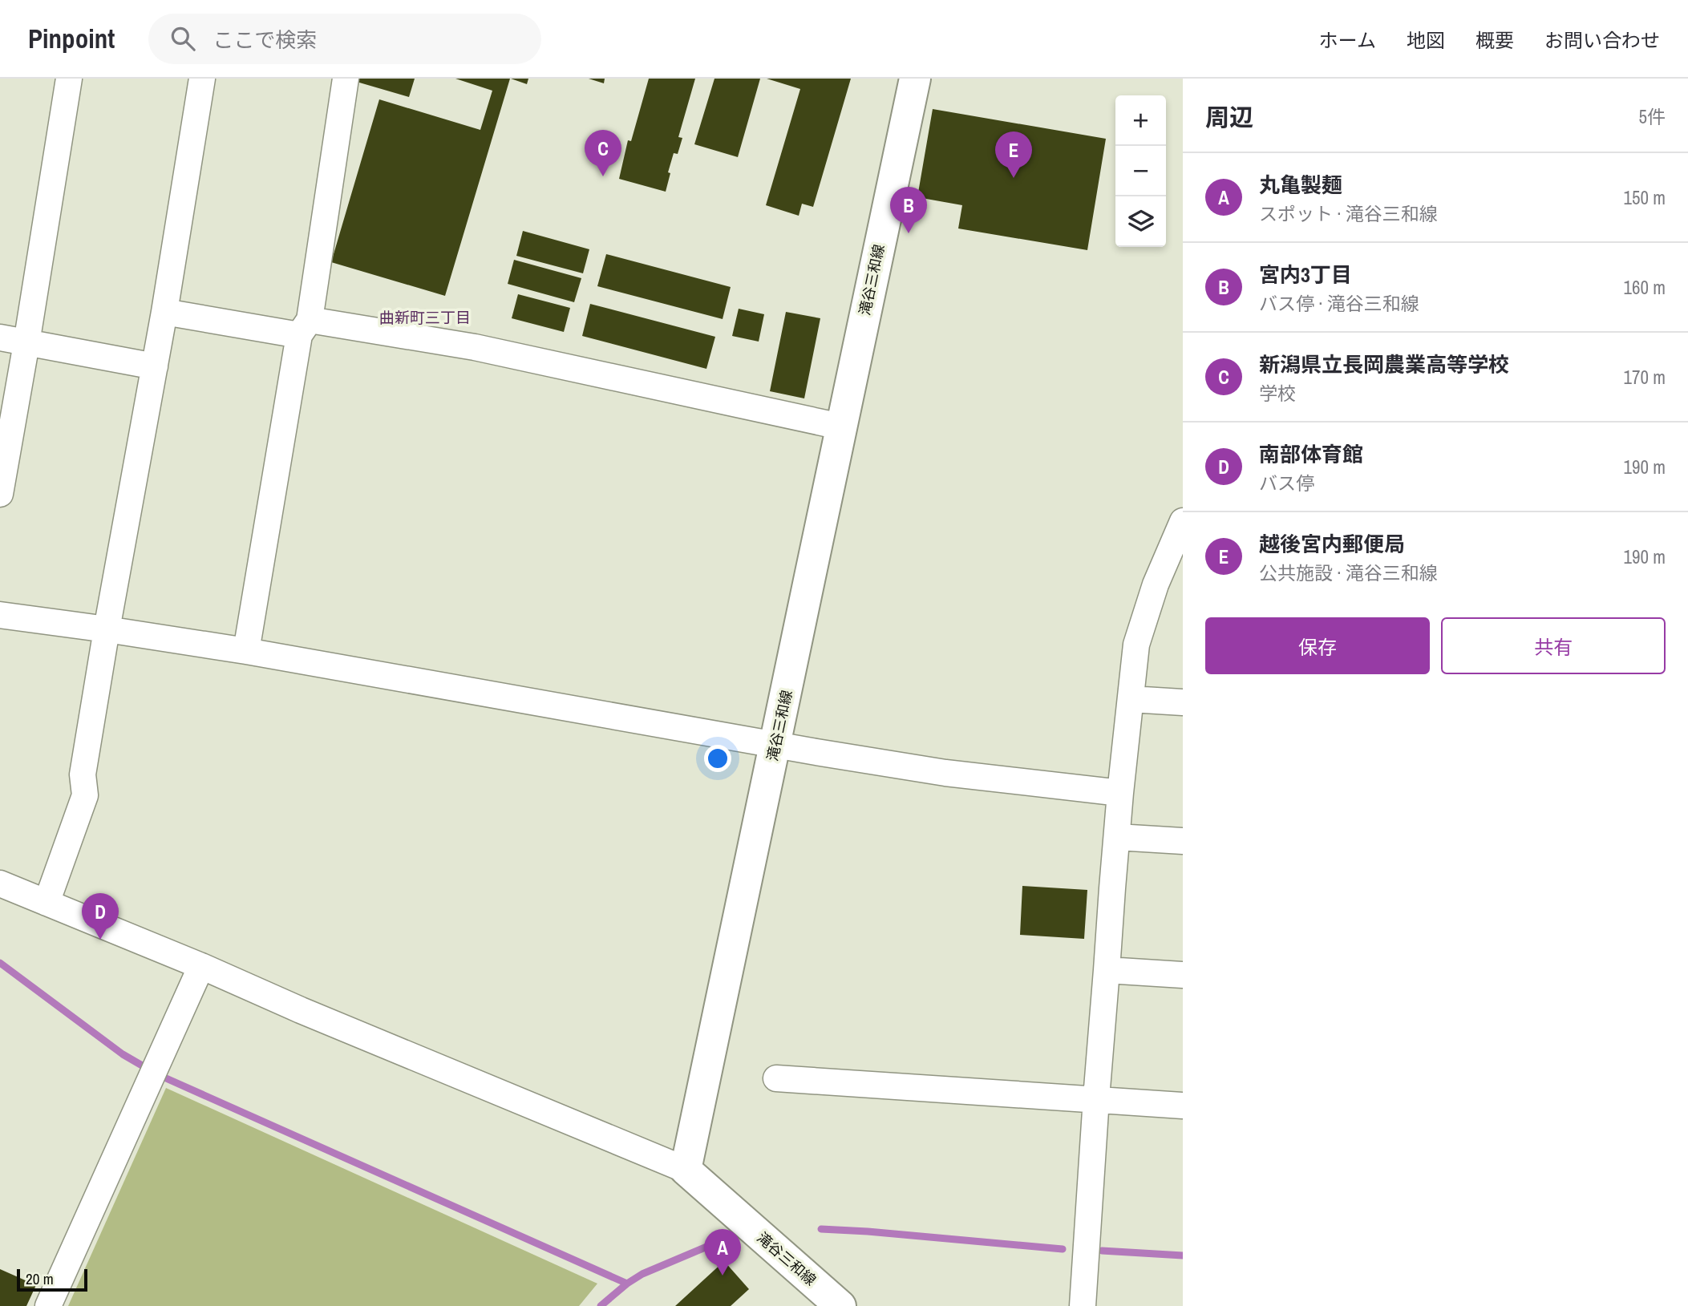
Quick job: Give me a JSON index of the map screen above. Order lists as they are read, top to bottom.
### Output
{
  "streets": {
    "main road": ["滝谷三和線"]
  },
  "districts": ["曲新町三丁目"],
  "scale_bar": "20 m",
  "page": {
    "header": "Pinpoint",
    "search": "ここで検索",
    "nav": [
      "ホーム",
      "地図",
      "概要",
      "お問い合わせ"
    ],
    "heading": ["周辺", "5件"],
    "map_buttons": ["+", "−"],
    "pins": [
      "C",
      "E",
      "B",
      "D",
      "A"
    ],
    "list": [
      {
        "mark": "A",
        "name": "丸亀製麺",
        "note": "スポット · 滝谷三和線",
        "value": "150 m"
      },
      {
        "mark": "B",
        "name": "宮内3丁目",
        "note": "バス停 · 滝谷三和線",
        "value": "160 m"
      },
      {
        "mark": "C",
        "name": "新潟県立長岡農業高等学校",
        "note": "学校",
        "value": "170 m"
      },
      {
        "mark": "D",
        "name": "南部体育館",
        "note": "バス停",
        "value": "190 m"
      },
      {
        "mark": "E",
        "name": "越後宮内郵便局",
        "note": "公共施設 · 滝谷三和線",
        "value": "190 m"
      }
    ],
    "buttons": ["保存", "共有"],
    "scale": "20 m"
  }
}
